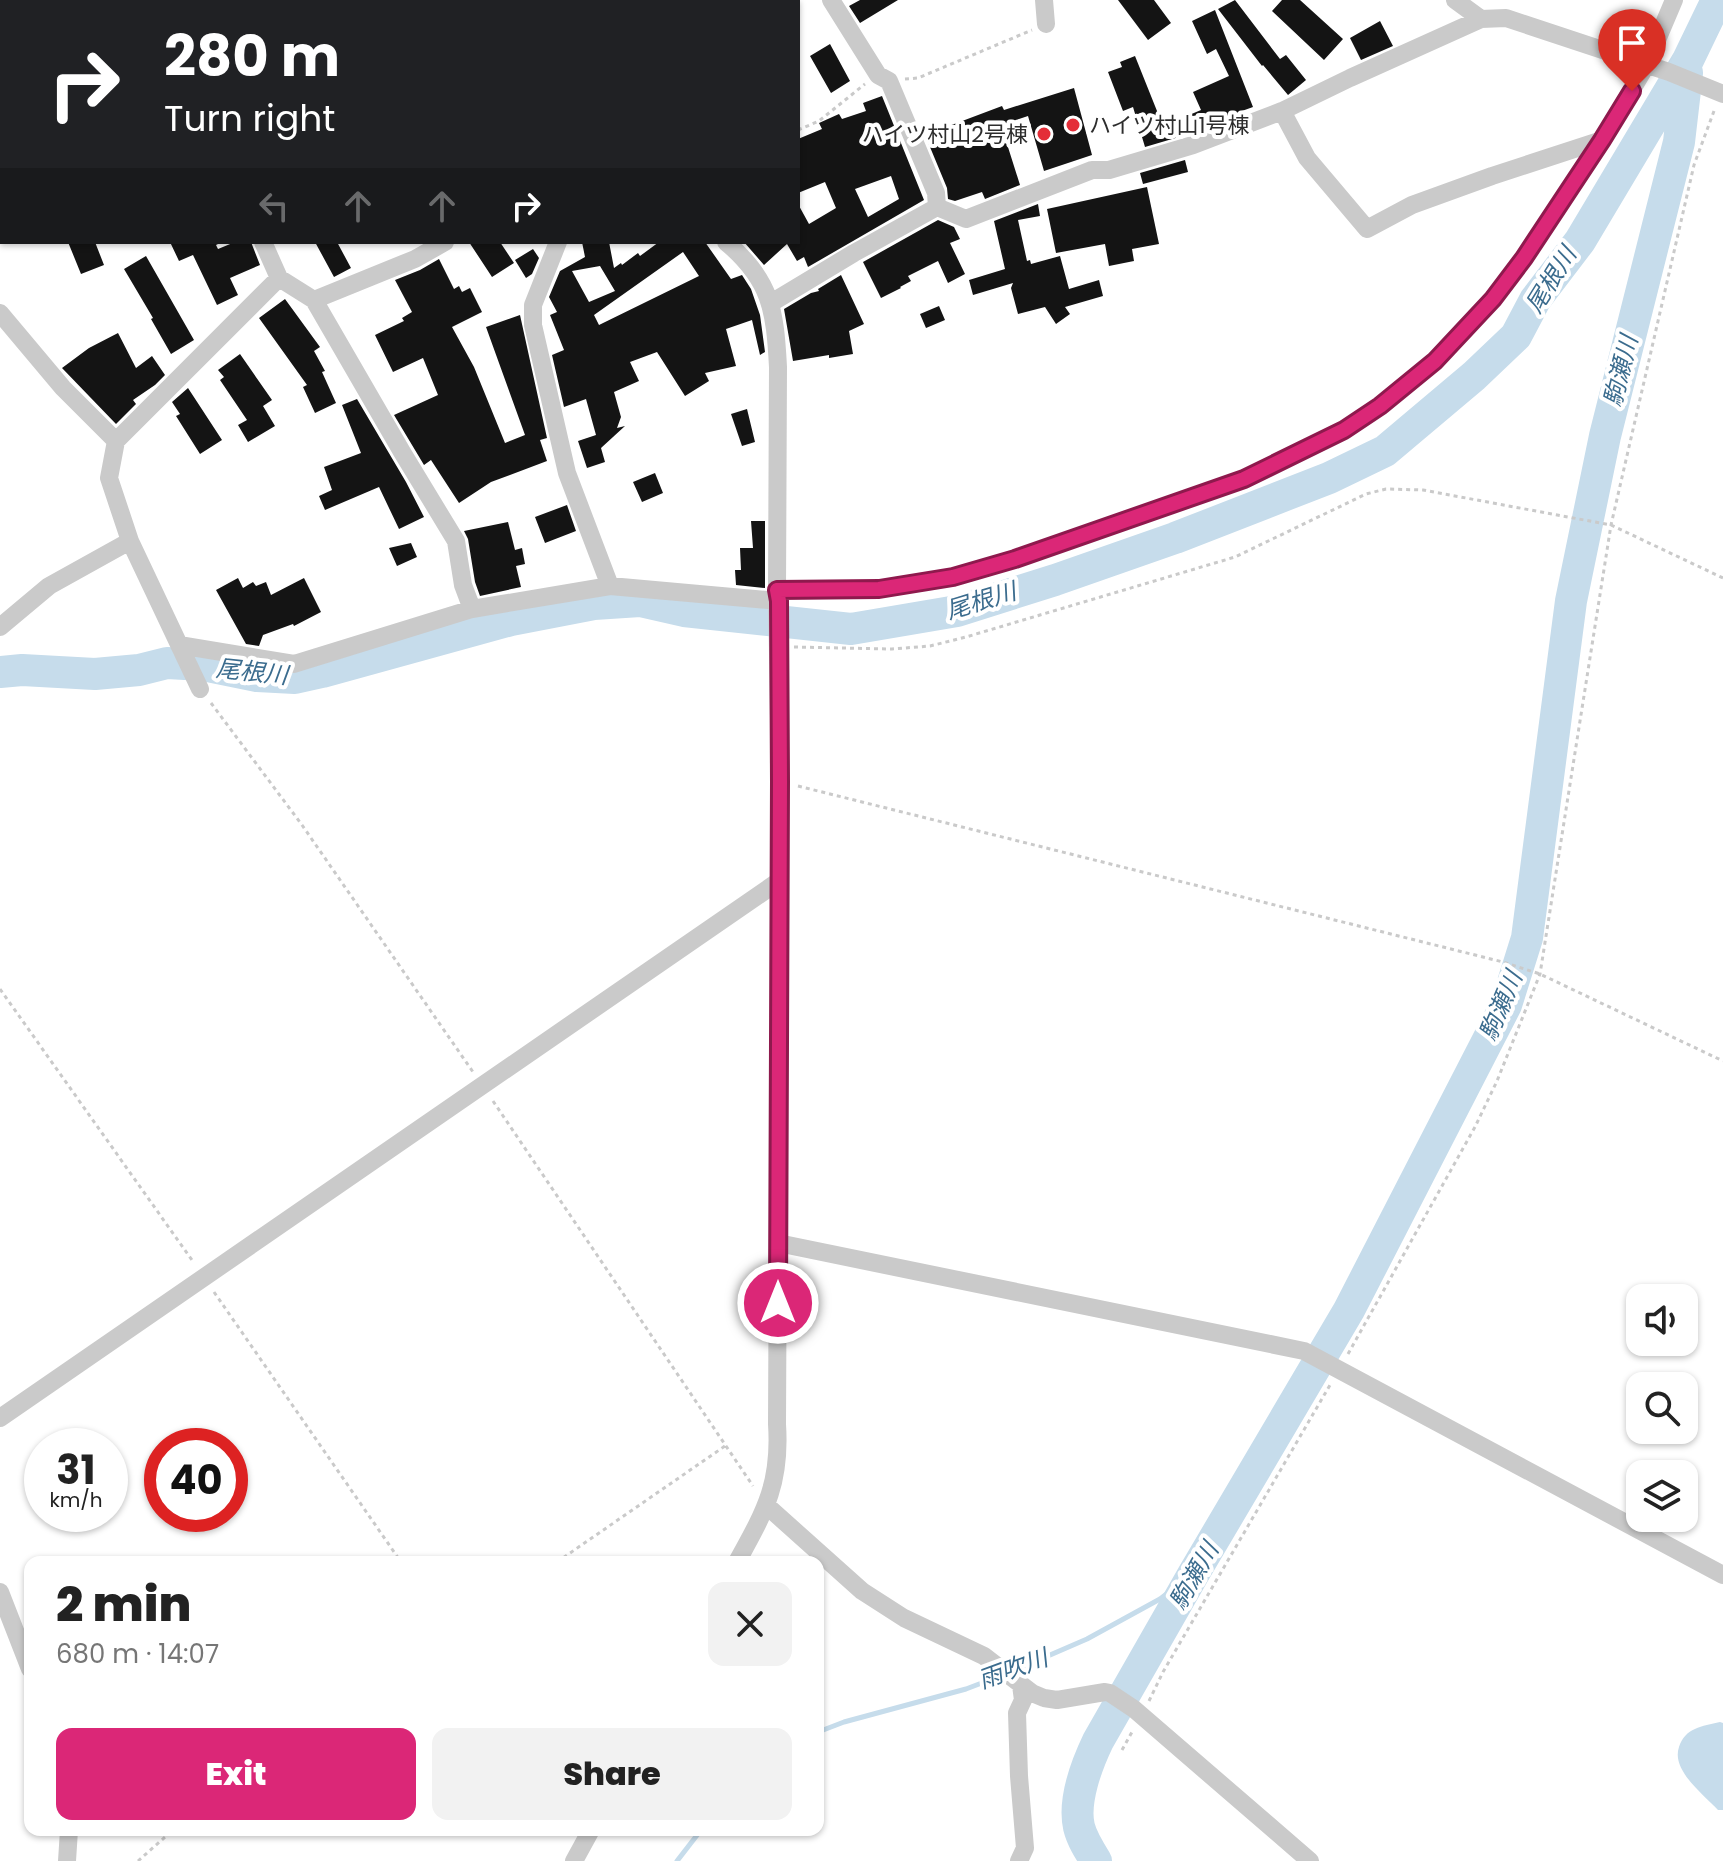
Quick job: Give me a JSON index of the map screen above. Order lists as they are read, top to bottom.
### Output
{
  "water": ["尾根川", "駒瀬川", "雨吹川"],
  "places": ["ハイツ村山1号棟", "ハイツ村山2号棟"],
  "page": {
    "turn": ["280 m", "Turn right"],
    "speed": "31 km/h",
    "limit": "40",
    "heading": ["2 min", "680 m · 14:07"],
    "buttons": ["Exit", "Share"]
  }
}
